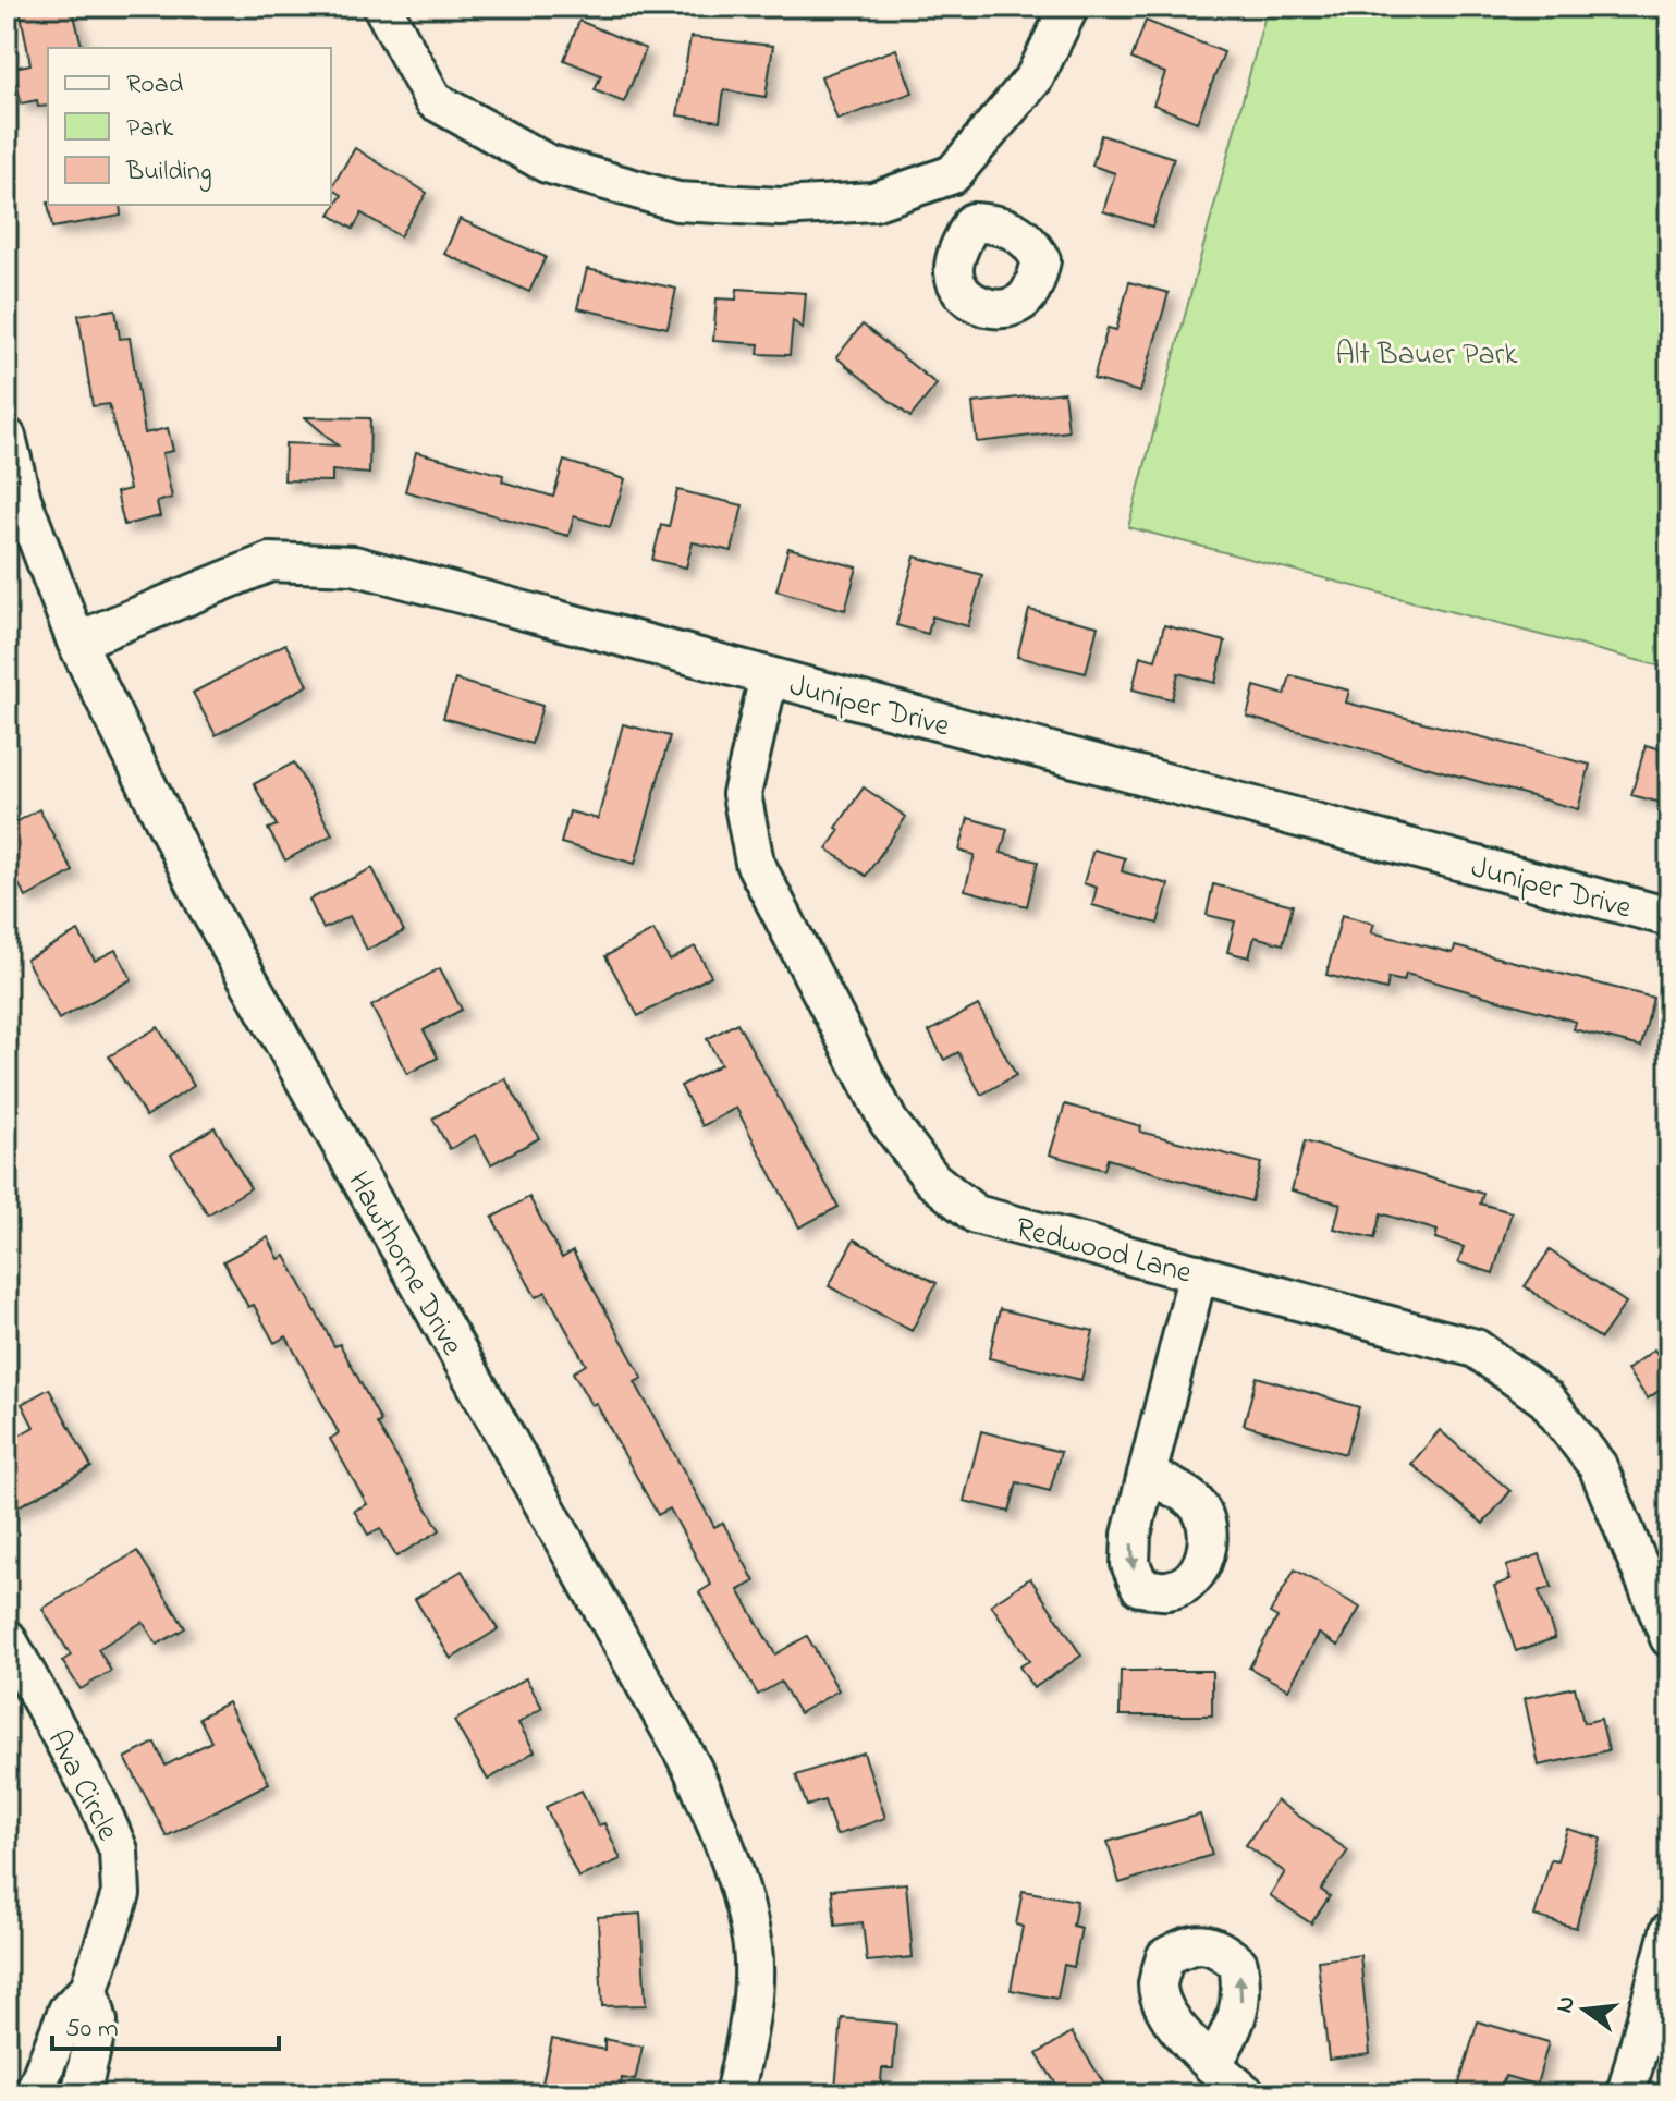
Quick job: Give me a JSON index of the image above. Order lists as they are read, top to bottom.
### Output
{
  "streets": {
    "street": [
      "Juniper Drive",
      "Redwood Lane",
      "Hawthorne Drive",
      "Ava Circle"
    ]
  },
  "crossings": [
    ["Juniper Drive", "Redwood Lane"],
    ["Juniper Drive", "Hawthorne Drive"]
  ],
  "parks": ["Alt Bauer Park"],
  "legend": ["Road", "Park", "Building"],
  "scale_bar": "50 m",
  "north": "left"
}
